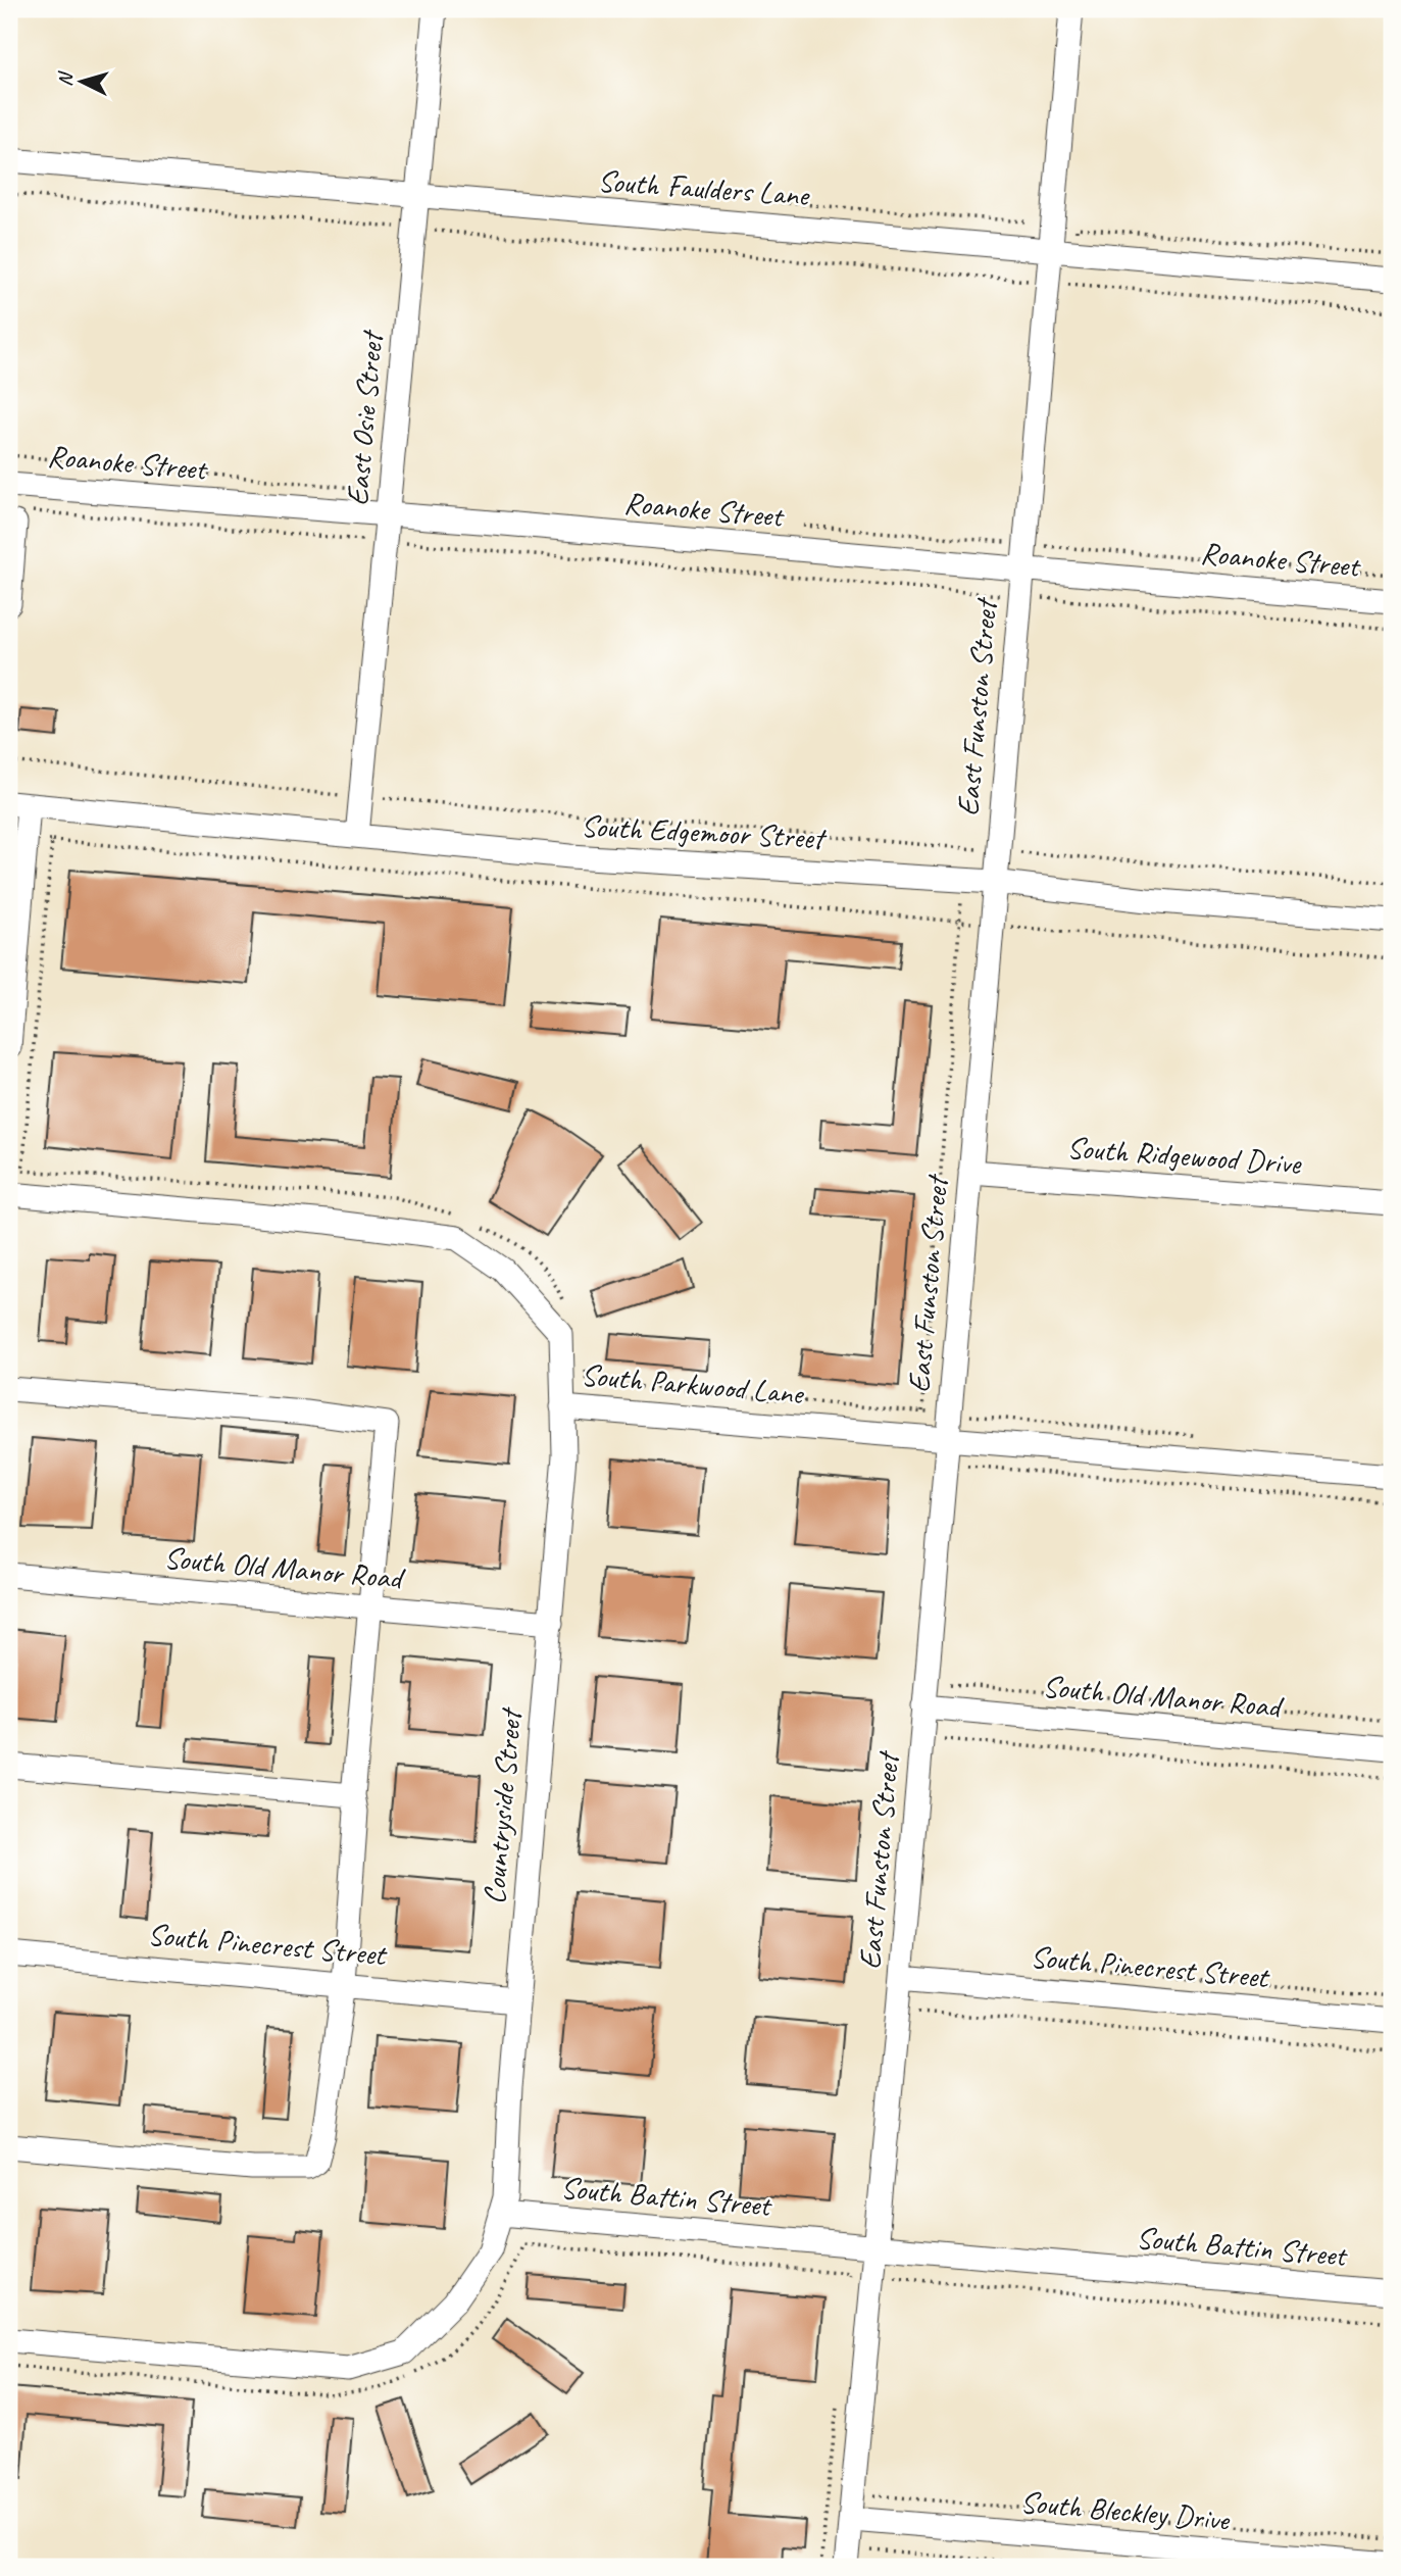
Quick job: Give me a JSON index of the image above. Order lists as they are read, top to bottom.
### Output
{
  "streets": {
    "street": [
      "South Faulders Lane",
      "East Osie Street",
      "Roanoke Street",
      "East Funston Street",
      "South Edgemoor Street",
      "South Ridgewood Drive",
      "South Parkwood Lane",
      "South Old Manor Road",
      "Countryside Street",
      "South Pinecrest Street",
      "South Battin Street",
      "South Bleckley Drive"
    ]
  },
  "crossings": [
    ["South Faulders Lane", "East Osie Street"],
    ["South Faulders Lane", "East Funston Street"],
    ["East Osie Street", "Roanoke Street"],
    ["East Osie Street", "South Edgemoor Street"],
    ["Roanoke Street", "East Funston Street"],
    ["East Funston Street", "South Edgemoor Street"],
    ["East Funston Street", "South Ridgewood Drive"],
    ["East Funston Street", "South Parkwood Lane"],
    ["East Funston Street", "South Old Manor Road"],
    ["East Funston Street", "South Pinecrest Street"],
    ["East Funston Street", "South Battin Street"],
    ["East Funston Street", "South Bleckley Drive"],
    ["South Parkwood Lane", "Countryside Street"],
    ["South Old Manor Road", "Countryside Street"],
    ["Countryside Street", "South Pinecrest Street"],
    ["Countryside Street", "South Battin Street"]
  ],
  "north": "left"
}
